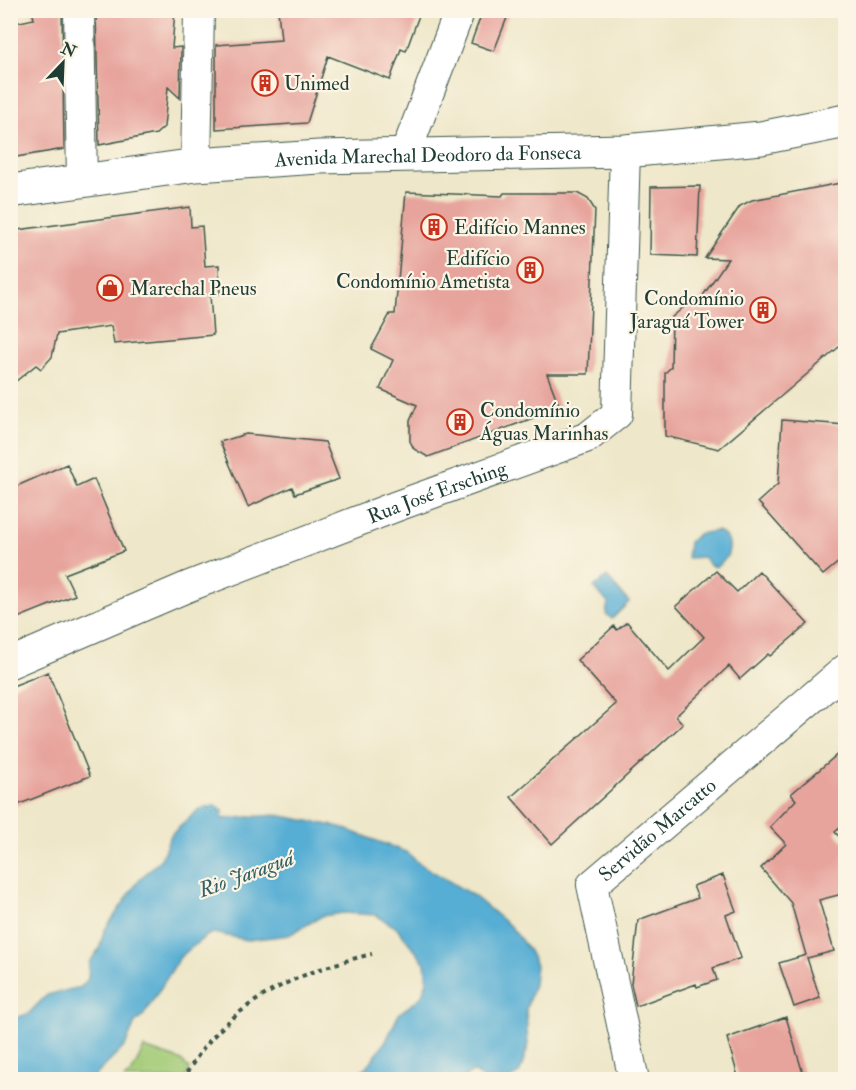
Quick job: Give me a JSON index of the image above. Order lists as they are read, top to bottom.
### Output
{
  "streets": {
    "main road": ["Avenida Marechal Deodoro da Fonseca"],
    "street": ["Rua José Ersching", "Servidão Marcatto"]
  },
  "crossings": [
    ["Avenida Marechal Deodoro da Fonseca", "Rua José Ersching"]
  ],
  "water": ["Rio Jaraguá"],
  "places": {
    "building": [
      "Unimed",
      "Edifício Mannes",
      "Edifício Condomínio Ametista",
      "Condomínio Jaraguá Tower",
      "Condomínio Águas Marinhas"
    ],
    "shop": ["Marechal Pneus"]
  },
  "north": "top right"
}
